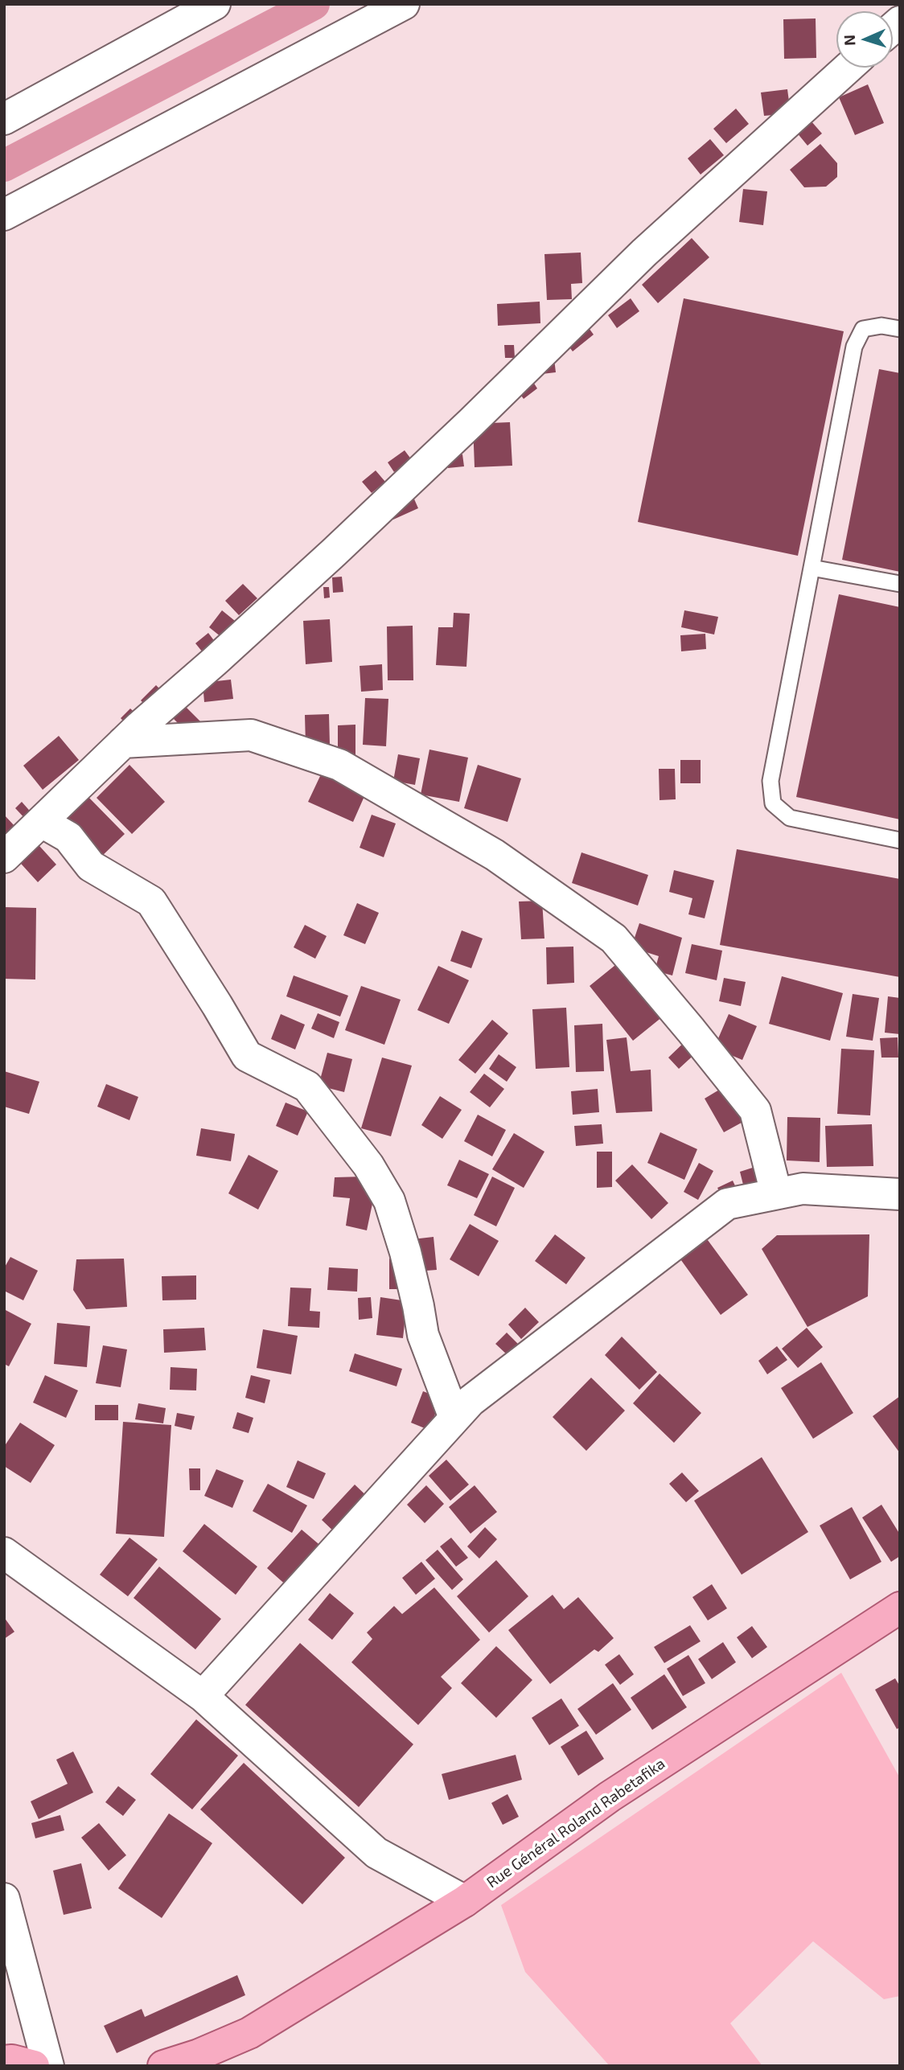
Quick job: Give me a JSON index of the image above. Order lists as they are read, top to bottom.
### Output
{
  "streets": {
    "main road": ["Rue Général Roland Rabetafika"]
  },
  "north": "left"
}
